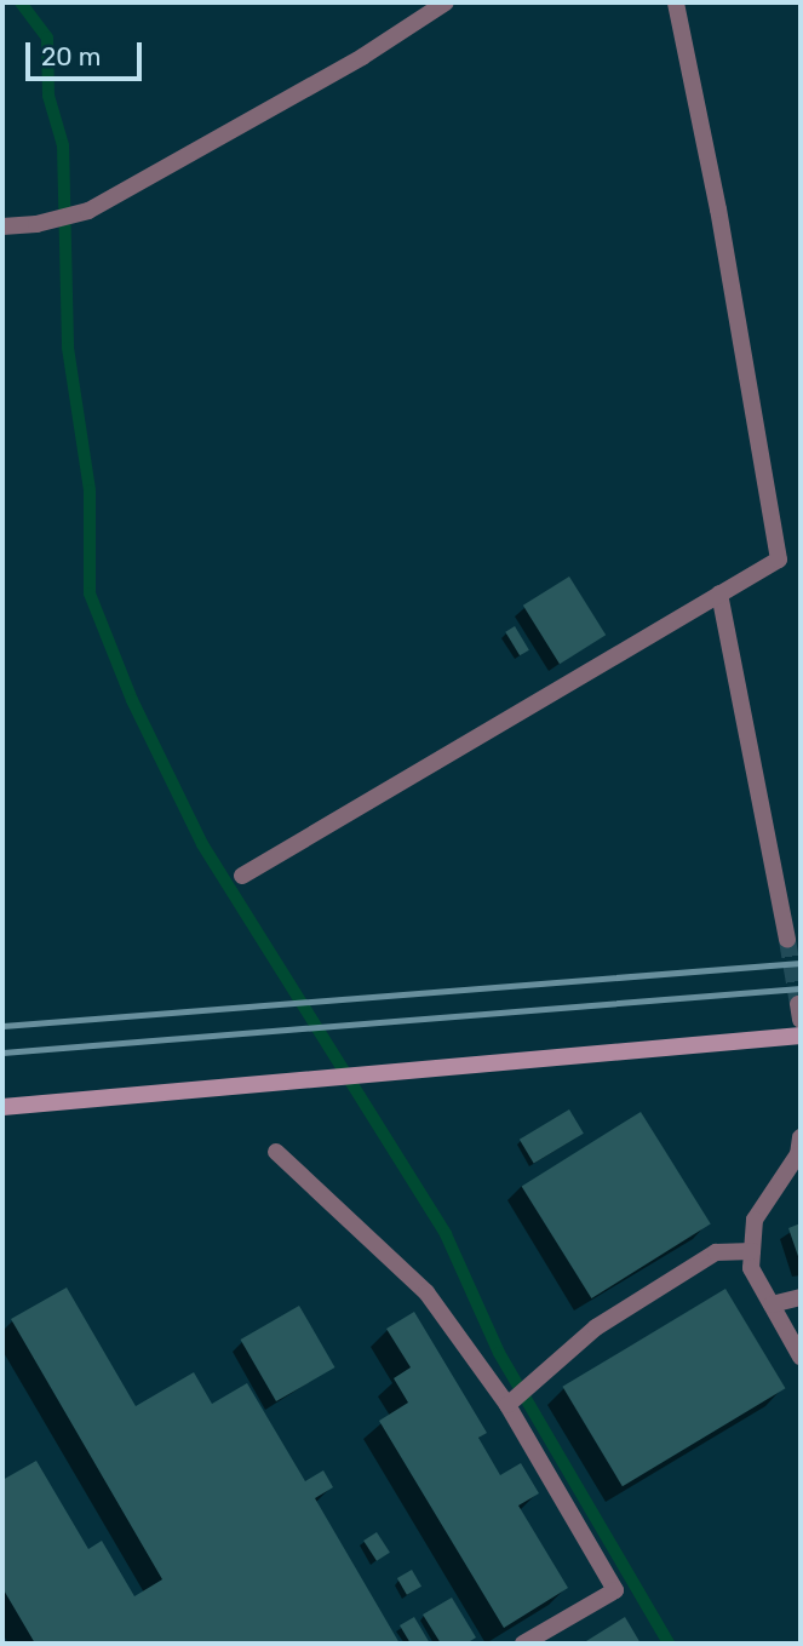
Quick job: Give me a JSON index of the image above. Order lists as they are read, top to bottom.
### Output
{
  "scale_bar": "20 m"
}
